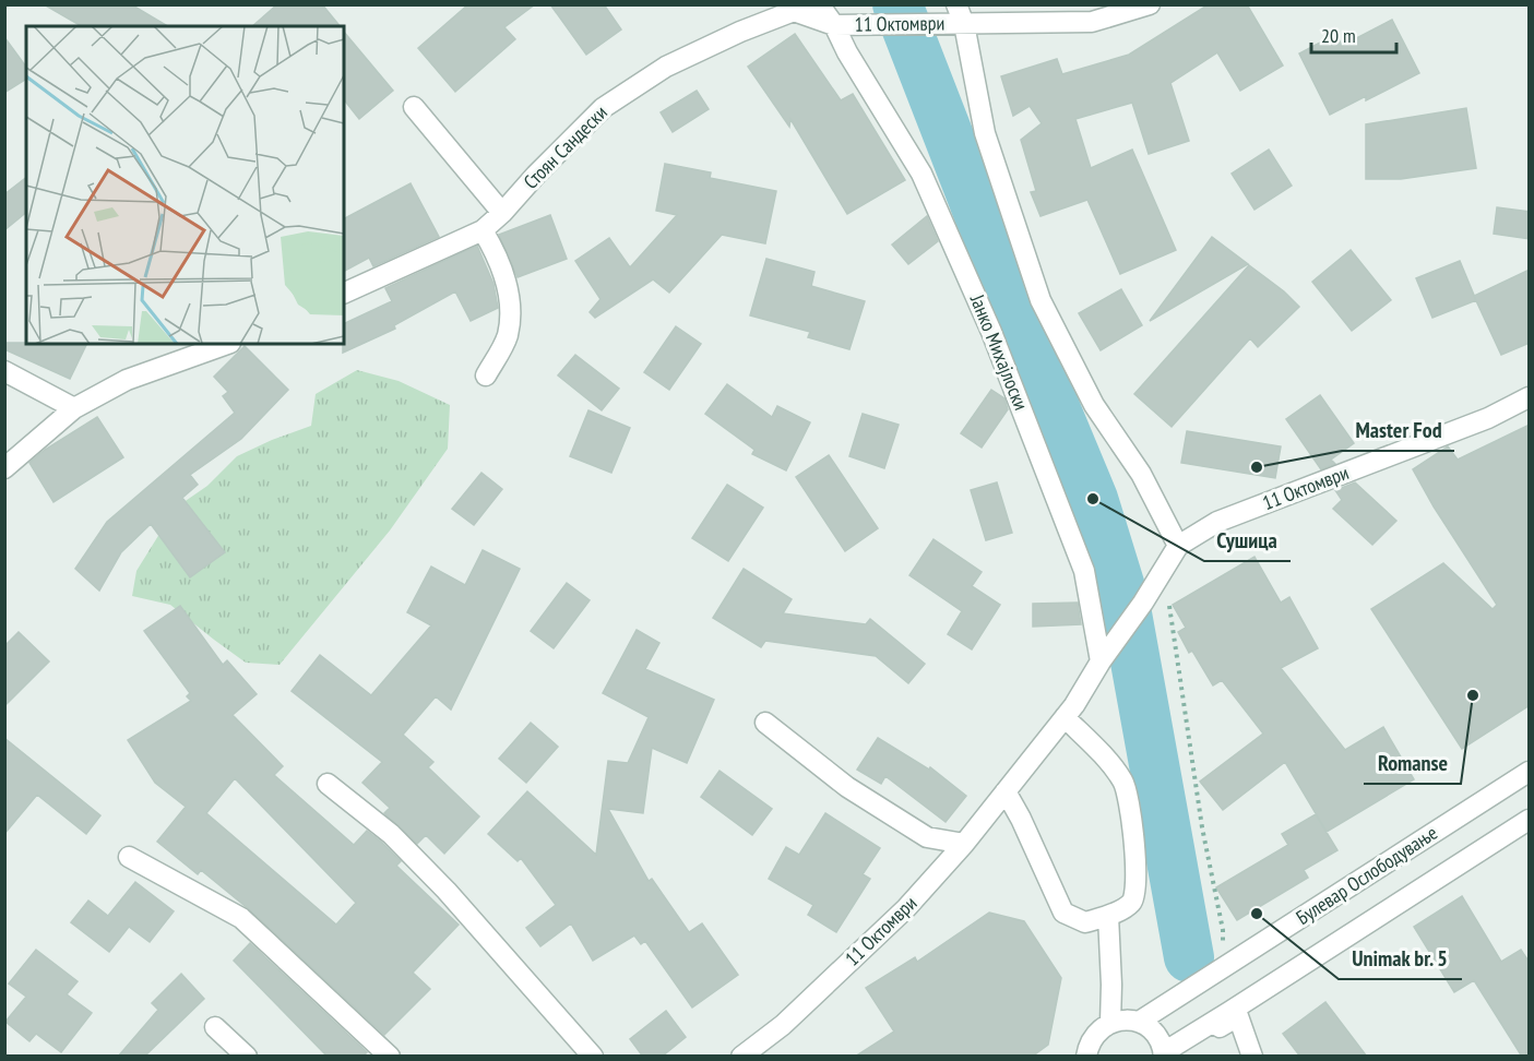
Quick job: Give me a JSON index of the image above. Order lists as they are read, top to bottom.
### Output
{
  "streets": {
    "street": [
      "11 Октомври",
      "Стоян Сандески",
      "Јанко Михајлоски",
      "Булевар Ослободување"
    ]
  },
  "crossings": [
    ["11 Октомври", "Стоян Сандески"],
    ["11 Октомври", "Јанко Михајлоски"],
    ["Стоян Сандески", "Јанко Михајлоски"]
  ],
  "places": [
    "Master Fod",
    "Сушица",
    "Romanse",
    "Unimak br. 5"
  ],
  "scale_bar": "20 m"
}
